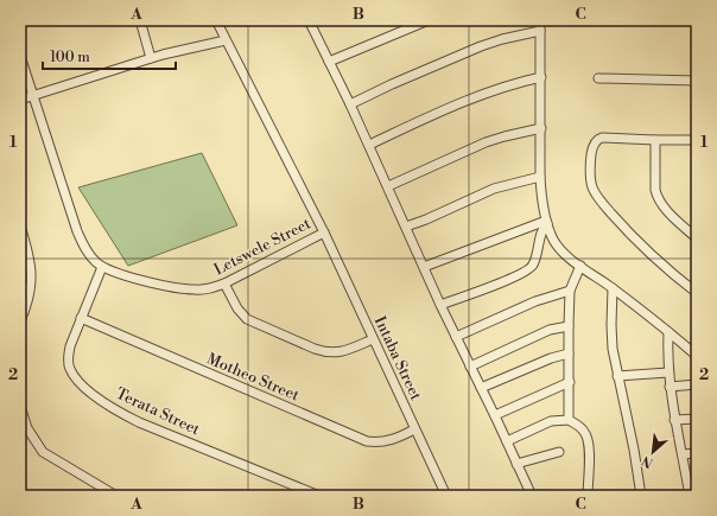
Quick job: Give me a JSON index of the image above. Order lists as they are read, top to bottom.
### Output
{
  "streets": {
    "street": [
      "Letswele Street",
      "Intaba Street",
      "Motheo Street",
      "Terata Street"
    ]
  },
  "crossings": [
    ["Letswele Street", "Intaba Street"],
    ["Letswele Street", "Terata Street"],
    ["Intaba Street", "Motheo Street"],
    ["Motheo Street", "Terata Street"]
  ],
  "scale_bar": "100 m",
  "north": "bottom left",
  "grid": {
    "columns": ["A", "B", "C"],
    "rows": ["1", "2"]
  }
}
